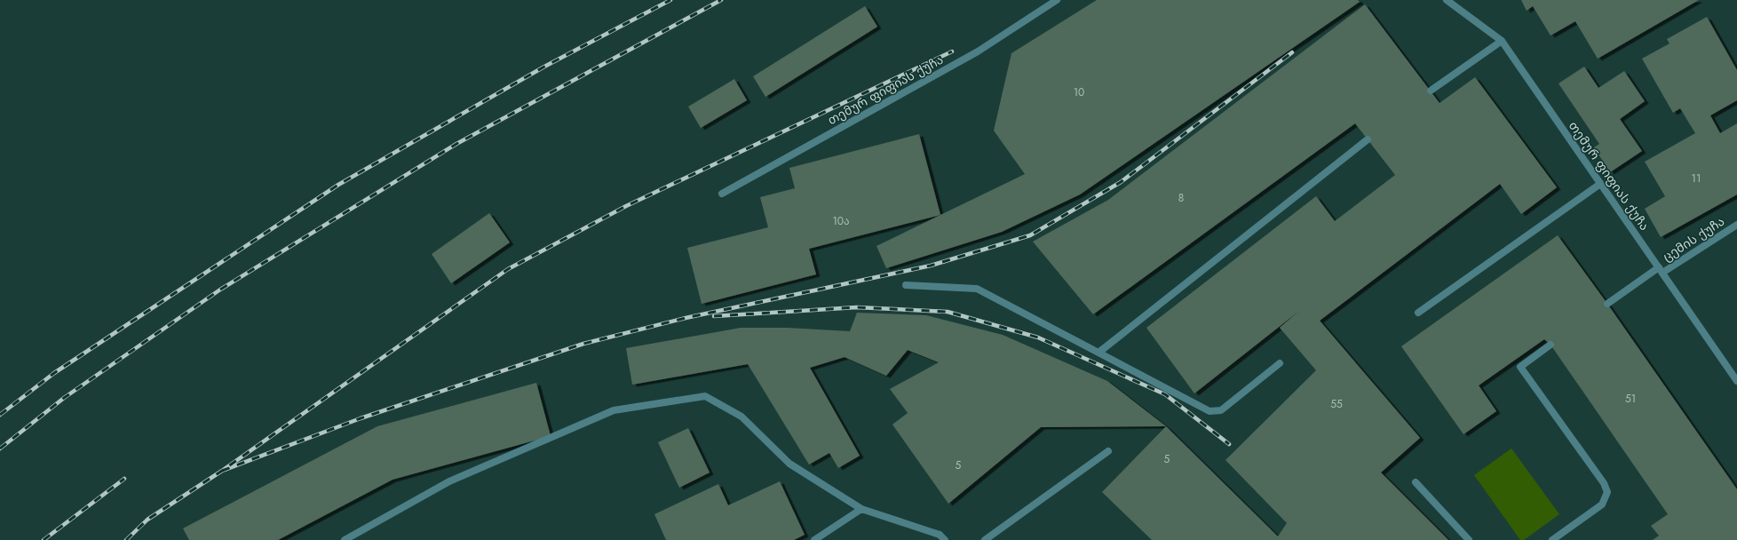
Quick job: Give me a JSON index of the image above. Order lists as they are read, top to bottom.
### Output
{
  "streets": {
    "street": ["თემურ ფიფიას ქუჩა", "ცემის ქუჩა"]
  },
  "crossings": [
    ["თემურ ფიფიას ქუჩა", "ცემის ქუჩა"]
  ],
  "house_numbers": [
    "10",
    "11",
    "8",
    "10ა",
    "51",
    "55",
    "5",
    "5"
  ]
}
